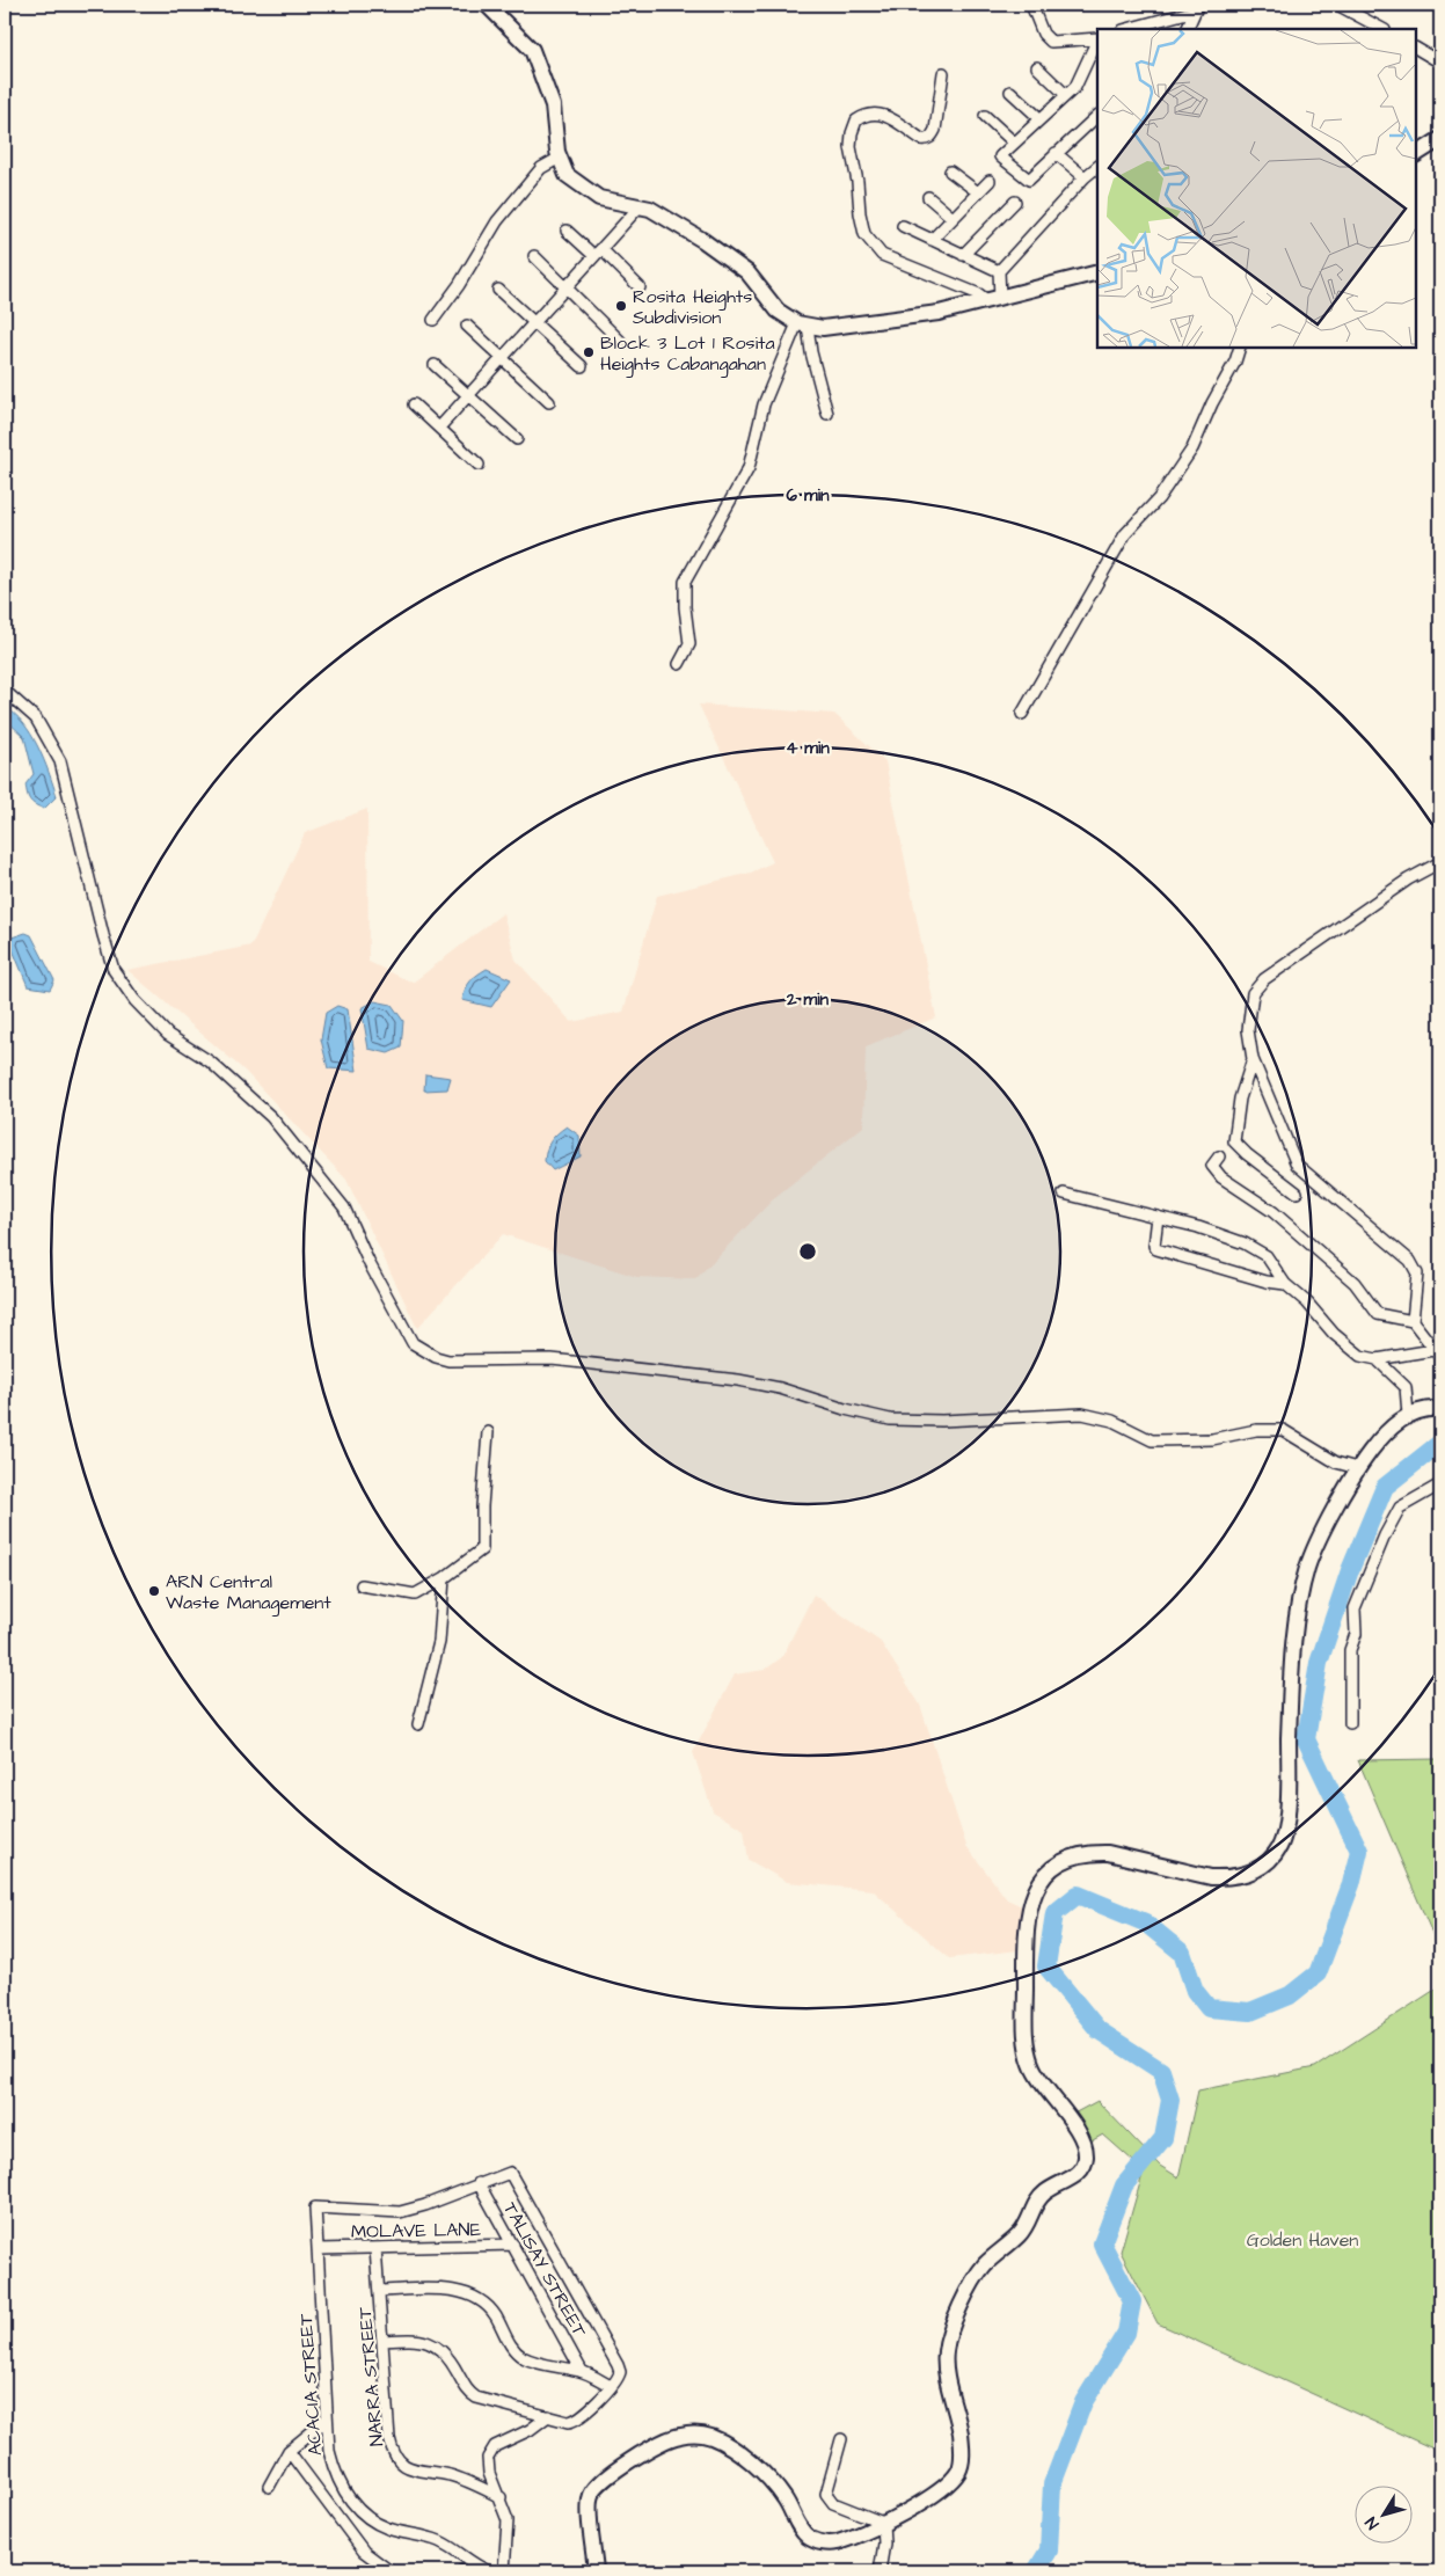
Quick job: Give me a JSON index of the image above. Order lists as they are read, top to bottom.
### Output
{
  "streets": {
    "street": [
      "MOLAVE LANE",
      "TALISAY STREET",
      "NARRA STREET",
      "ACACIA STREET"
    ]
  },
  "crossings": [
    ["MOLAVE LANE", "TALISAY STREET"],
    ["MOLAVE LANE", "NARRA STREET"],
    ["MOLAVE LANE", "ACACIA STREET"],
    ["TALISAY STREET", "ACACIA STREET"]
  ],
  "parks": ["Golden Haven"],
  "places": ["Rosita Heights Subdivision", "Block 3 Lot 1 Rosita Heights Cabangahan", "ARN Central Waste Management"],
  "north": "bottom left",
  "rings": ["6 min", "4 min", "2 min"]
}
